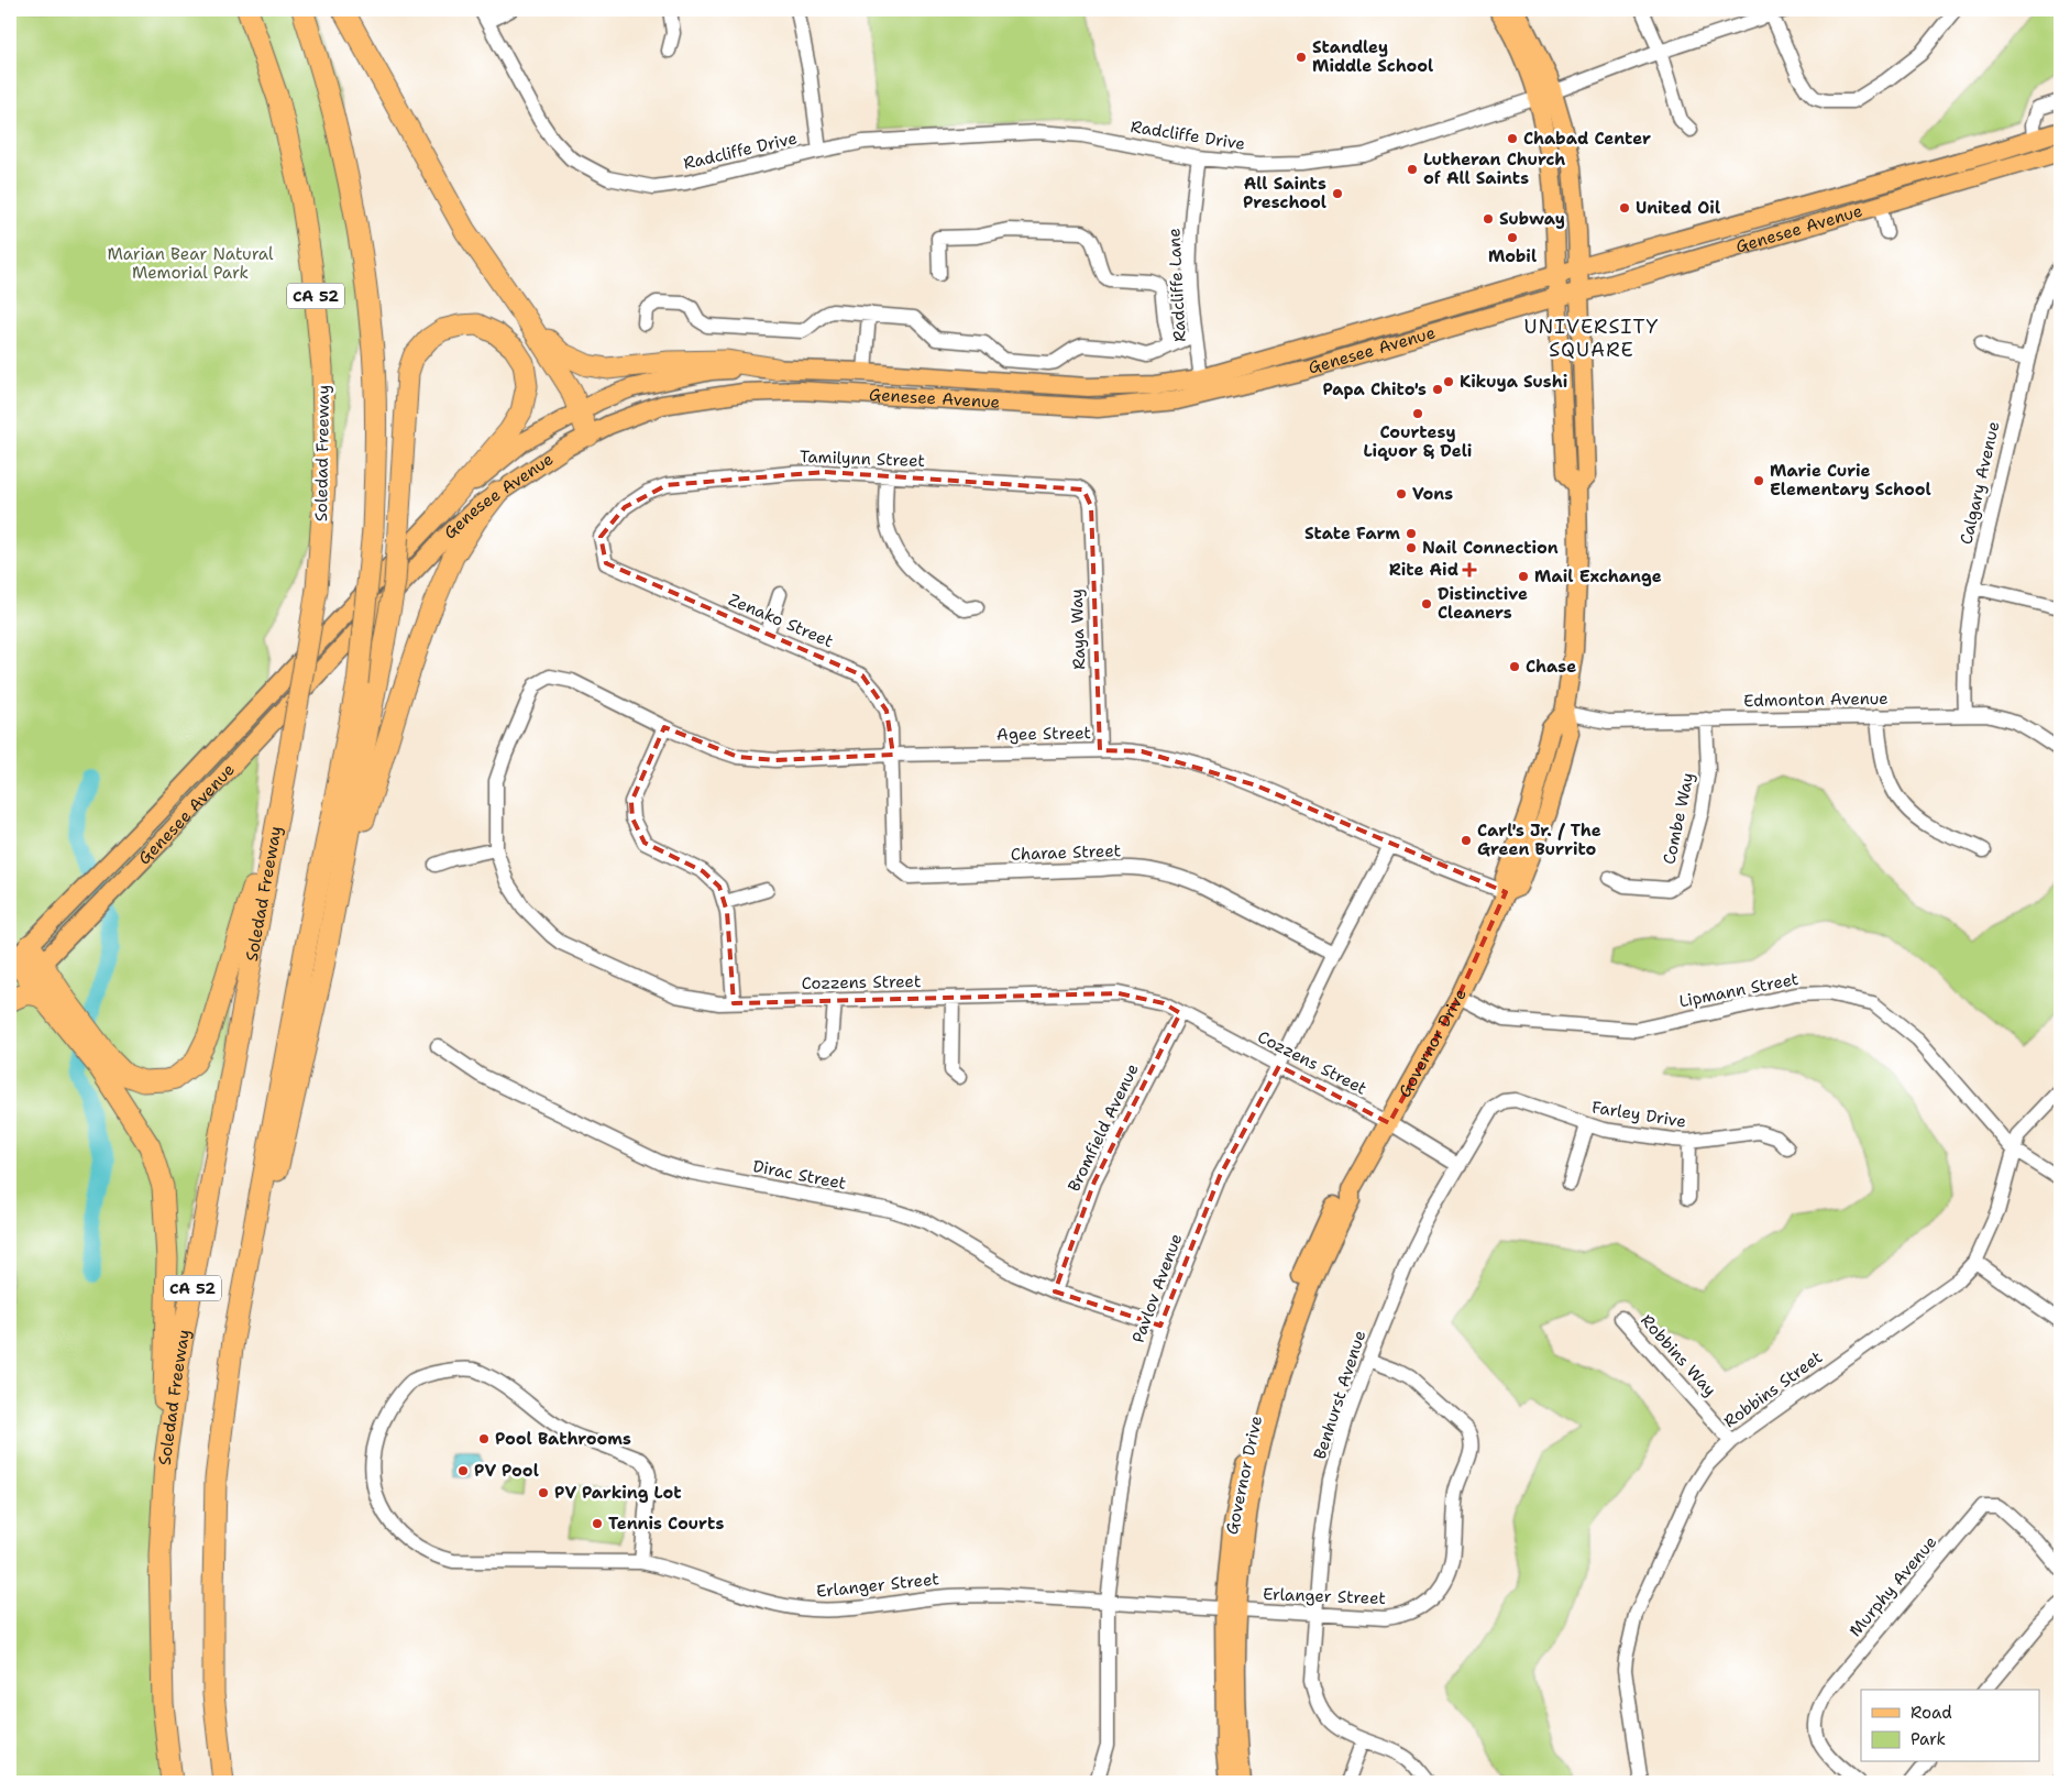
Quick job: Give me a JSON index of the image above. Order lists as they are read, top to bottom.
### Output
{
  "streets": {
    "highway": ["CA 52", "Soledad Freeway"],
    "main road": ["Genesee Avenue", "Governor Drive"],
    "street": [
      "Radcliffe Drive",
      "Radcliffe Lane",
      "Tamilynn Street",
      "Calgary Avenue",
      "Zenako Street",
      "Raya Way",
      "Edmonton Avenue",
      "Agee Street",
      "Combe Way",
      "Charae Street",
      "Cozzens Street",
      "Lipmann Street",
      "Farley Drive",
      "Bromfield Avenue",
      "Dirac Street",
      "Pavlov Avenue",
      "Robbins Way",
      "Robbins Street",
      "Benhurst Avenue",
      "Erlanger Street",
      "Murphy Avenue"
    ]
  },
  "crossings": [
    ["Radcliffe Drive", "Radcliffe Lane"],
    ["Radcliffe Drive", "Governor Drive"],
    ["Genesee Avenue", "Radcliffe Lane"],
    ["Genesee Avenue", "Governor Drive"],
    ["Tamilynn Street", "Zenako Street"],
    ["Tamilynn Street", "Raya Way"],
    ["Calgary Avenue", "Edmonton Avenue"],
    ["Zenako Street", "Agee Street"],
    ["Zenako Street", "Charae Street"],
    ["Raya Way", "Agee Street"],
    ["Edmonton Avenue", "Combe Way"],
    ["Edmonton Avenue", "Governor Drive"],
    ["Agee Street", "Charae Street"],
    ["Agee Street", "Cozzens Street"],
    ["Agee Street", "Governor Drive"],
    ["Agee Street", "Pavlov Avenue"],
    ["Charae Street", "Pavlov Avenue"],
    ["Cozzens Street", "Governor Drive"],
    ["Cozzens Street", "Bromfield Avenue"],
    ["Cozzens Street", "Pavlov Avenue"],
    ["Cozzens Street", "Benhurst Avenue"],
    ["Lipmann Street", "Governor Drive"],
    ["Lipmann Street", "Robbins Street"],
    ["Governor Drive", "Erlanger Street"],
    ["Farley Drive", "Benhurst Avenue"],
    ["Bromfield Avenue", "Dirac Street"],
    ["Dirac Street", "Pavlov Avenue"],
    ["Pavlov Avenue", "Erlanger Street"],
    ["Robbins Way", "Robbins Street"],
    ["Benhurst Avenue", "Erlanger Street"]
  ],
  "districts": ["UNIVERSITY SQUARE"],
  "parks": ["Marian Bear Natural Memorial Park"],
  "places": {
    "other": [
      "Standley Middle School",
      "Chabad Center",
      "Lutheran Church of All Saints",
      "All Saints Preschool",
      "United Oil",
      "Subway",
      "Mobil",
      "Kikuya Sushi",
      "Papa Chito's",
      "Courtesy Liquor & Deli",
      "Marie Curie Elementary School",
      "Vons",
      "State Farm",
      "Nail Connection",
      "Mail Exchange",
      "Distinctive Cleaners",
      "Chase",
      "Carl's Jr. / The Green Burrito",
      "Pool Bathrooms",
      "PV Pool",
      "PV Parking Lot",
      "Tennis Courts"
    ],
    "health": ["Rite Aid"]
  },
  "legend": ["Road", "Park"]
}
